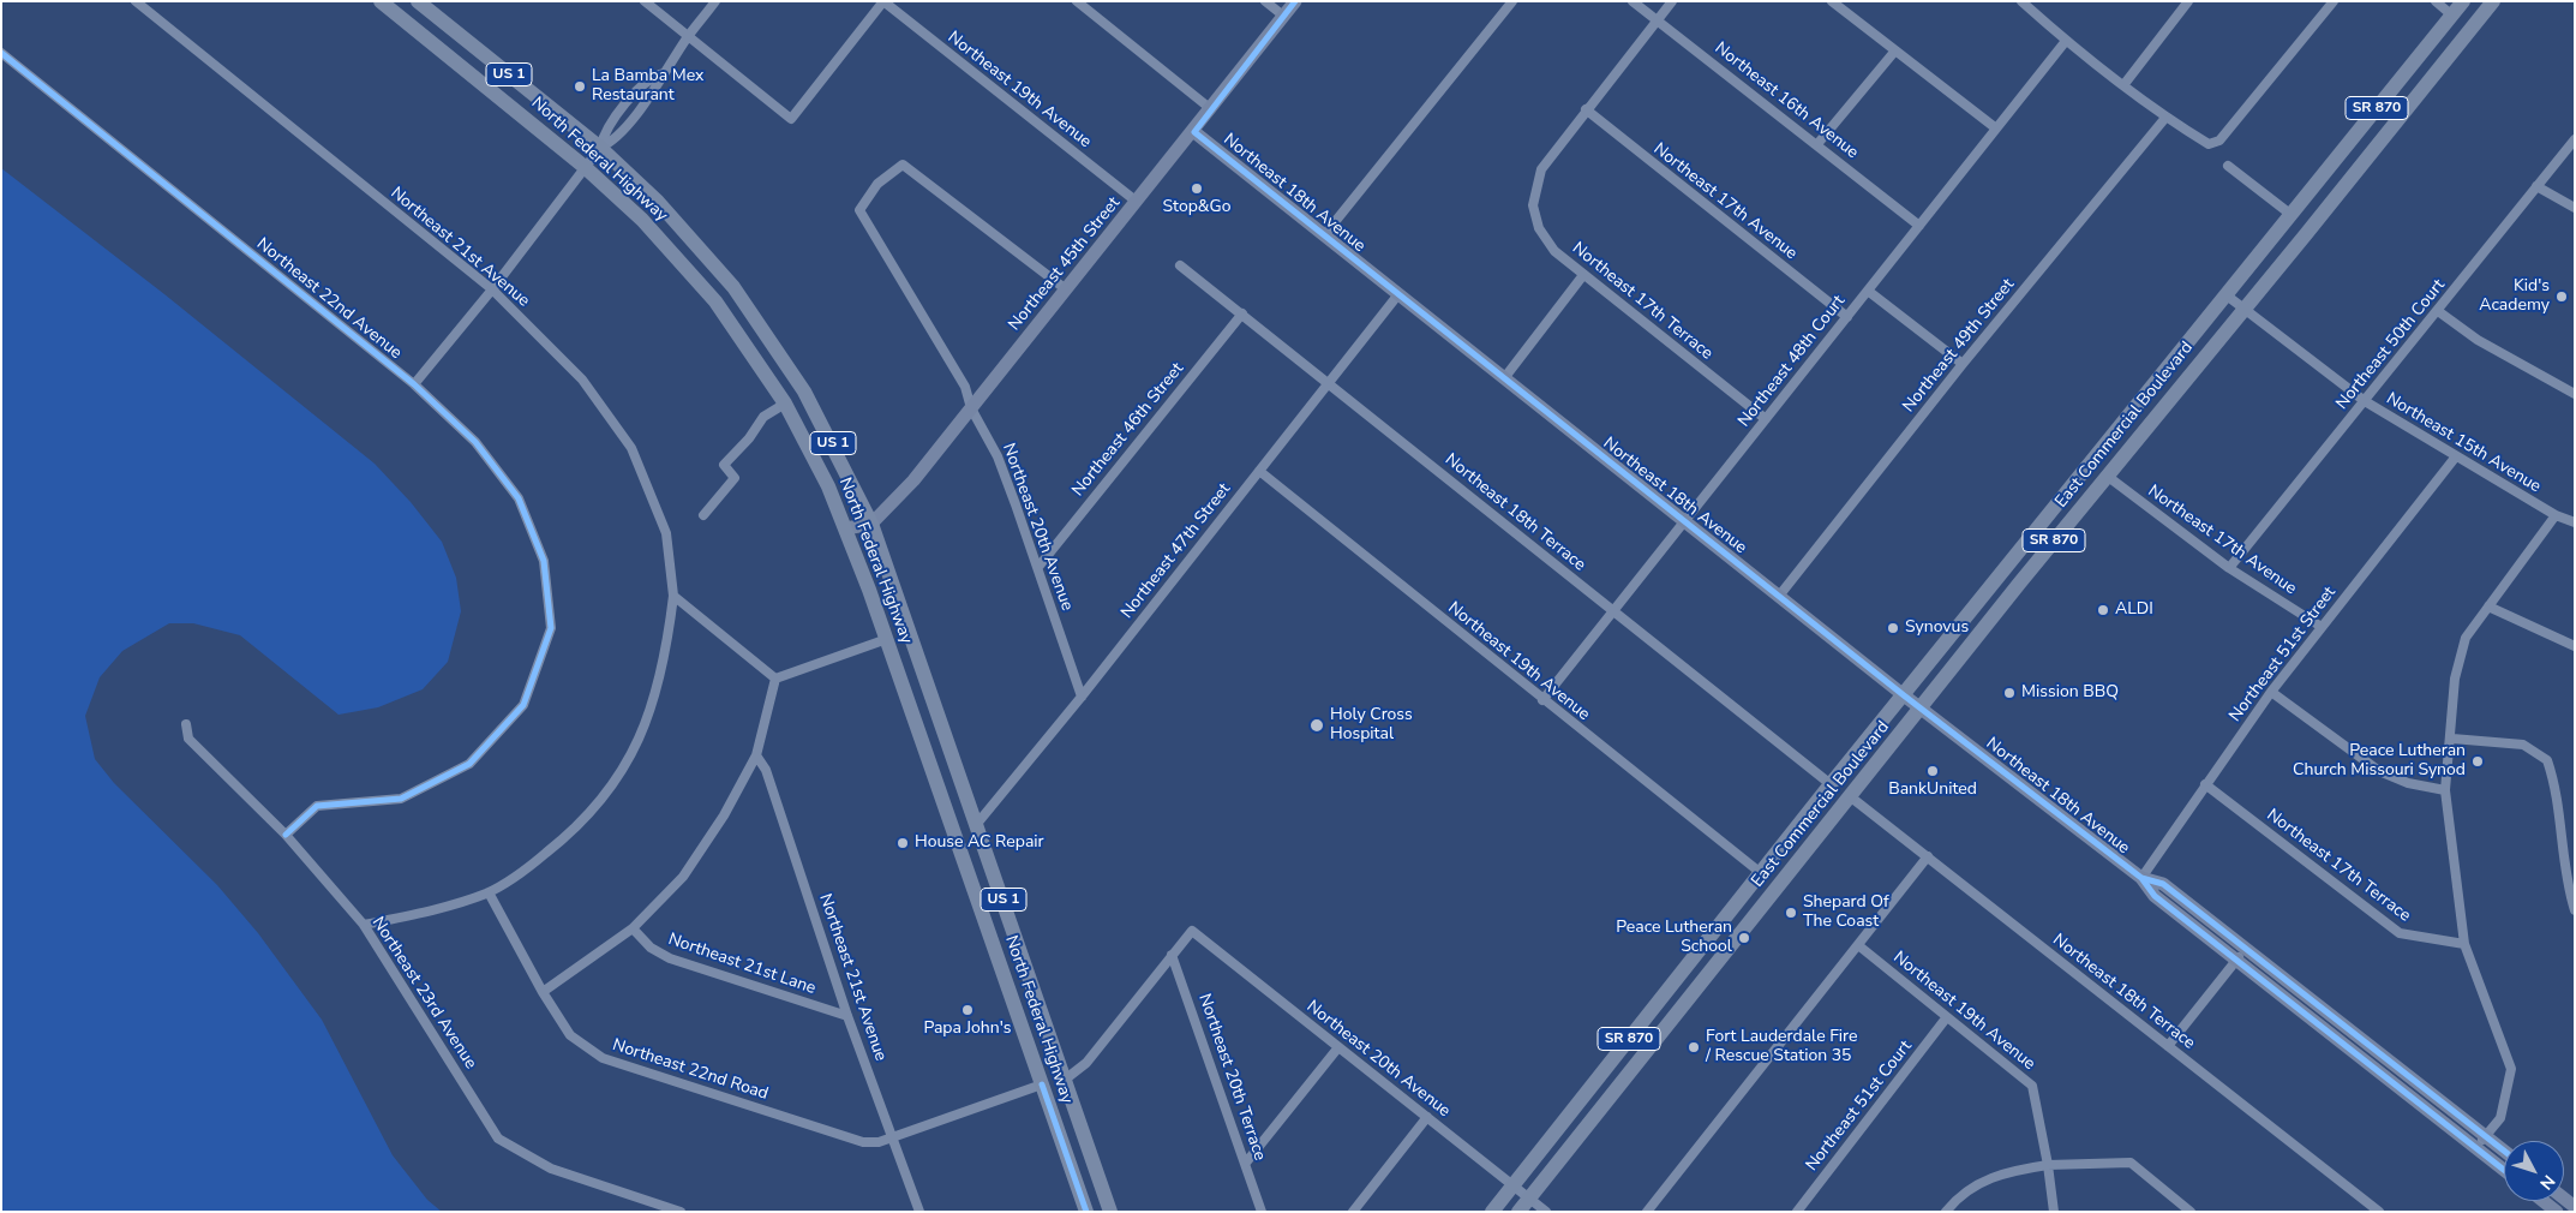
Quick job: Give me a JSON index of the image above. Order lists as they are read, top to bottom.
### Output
{
  "streets": {
    "main road": [
      "US 1",
      "SR 870",
      "North Federal Highway",
      "East Commercial Boulevard"
    ],
    "street": [
      "Northeast 19th Avenue",
      "Northeast 16th Avenue",
      "Northeast 18th Avenue",
      "Northeast 17th Avenue",
      "Northeast 21st Avenue",
      "Northeast 45th Street",
      "Northeast 22nd Avenue",
      "Northeast 17th Terrace",
      "Northeast 50th Court",
      "Northeast 49th Street",
      "Northeast 48th Court",
      "Northeast 46th Street",
      "Northeast 15th Avenue",
      "Northeast 18th Terrace",
      "Northeast 20th Avenue",
      "Northeast 47th Street",
      "Northeast 51st Street",
      "Northeast 21st Lane",
      "Northeast 23rd Avenue",
      "Northeast 22nd Road",
      "Northeast 20th Terrace",
      "Northeast 51st Court"
    ]
  },
  "crossings": [
    ["Northeast 19th Avenue", "Northeast 45th Street"],
    ["Northeast 19th Avenue", "Northeast 48th Court"],
    ["Northeast 19th Avenue", "East Commercial Boulevard"],
    ["Northeast 19th Avenue", "Northeast 47th Street"],
    ["Northeast 19th Avenue", "Northeast 51st Court"],
    ["Northeast 16th Avenue", "Northeast 48th Court"],
    ["North Federal Highway", "Northeast 45th Street"],
    ["North Federal Highway", "Northeast 47th Street"],
    ["North Federal Highway", "Northeast 22nd Road"],
    ["Northeast 18th Avenue", "Northeast 45th Street"],
    ["Northeast 18th Avenue", "Northeast 49th Street"],
    ["Northeast 18th Avenue", "Northeast 48th Court"],
    ["Northeast 18th Avenue", "East Commercial Boulevard"],
    ["Northeast 18th Avenue", "Northeast 47th Street"],
    ["Northeast 18th Avenue", "Northeast 51st Street"],
    ["Northeast 17th Avenue", "Northeast 17th Terrace"],
    ["Northeast 17th Avenue", "Northeast 50th Court"],
    ["Northeast 17th Avenue", "Northeast 48th Court"],
    ["Northeast 17th Avenue", "East Commercial Boulevard"],
    ["Northeast 17th Avenue", "Northeast 51st Street"],
    ["Northeast 21st Avenue", "Northeast 21st Lane"],
    ["Northeast 21st Avenue", "Northeast 23rd Avenue"],
    ["Northeast 21st Avenue", "Northeast 22nd Road"],
    ["Northeast 45th Street", "Northeast 20th Avenue"],
    ["Northeast 22nd Avenue", "Northeast 23rd Avenue"],
    ["Northeast 17th Terrace", "Northeast 48th Court"],
    ["Northeast 17th Terrace", "Northeast 51st Street"],
    ["Northeast 50th Court", "Northeast 15th Avenue"],
    ["Northeast 48th Court", "Northeast 18th Terrace"],
    ["East Commercial Boulevard", "Northeast 15th Avenue"],
    ["East Commercial Boulevard", "Northeast 18th Terrace"],
    ["East Commercial Boulevard", "Northeast 20th Avenue"],
    ["Northeast 46th Street", "Northeast 18th Terrace"],
    ["Northeast 46th Street", "Northeast 20th Avenue"],
    ["Northeast 15th Avenue", "Northeast 51st Street"],
    ["Northeast 18th Terrace", "Northeast 47th Street"],
    ["Northeast 20th Avenue", "Northeast 47th Street"],
    ["Northeast 20th Avenue", "Northeast 20th Terrace"]
  ],
  "places": [
    "La Bamba Mex Restaurant",
    "Stop&Go",
    "Kid's Academy",
    "ALDI",
    "Synovus",
    "Mission BBQ",
    "Holy Cross Hospital",
    "Peace Lutheran Church Missouri Synod",
    "BankUnited",
    "House AC Repair",
    "Shepard Of The Coast",
    "Peace Lutheran School",
    "Papa John's",
    "Fort Lauderdale Fire / Rescue Station 35"
  ],
  "north": "bottom right"
}
